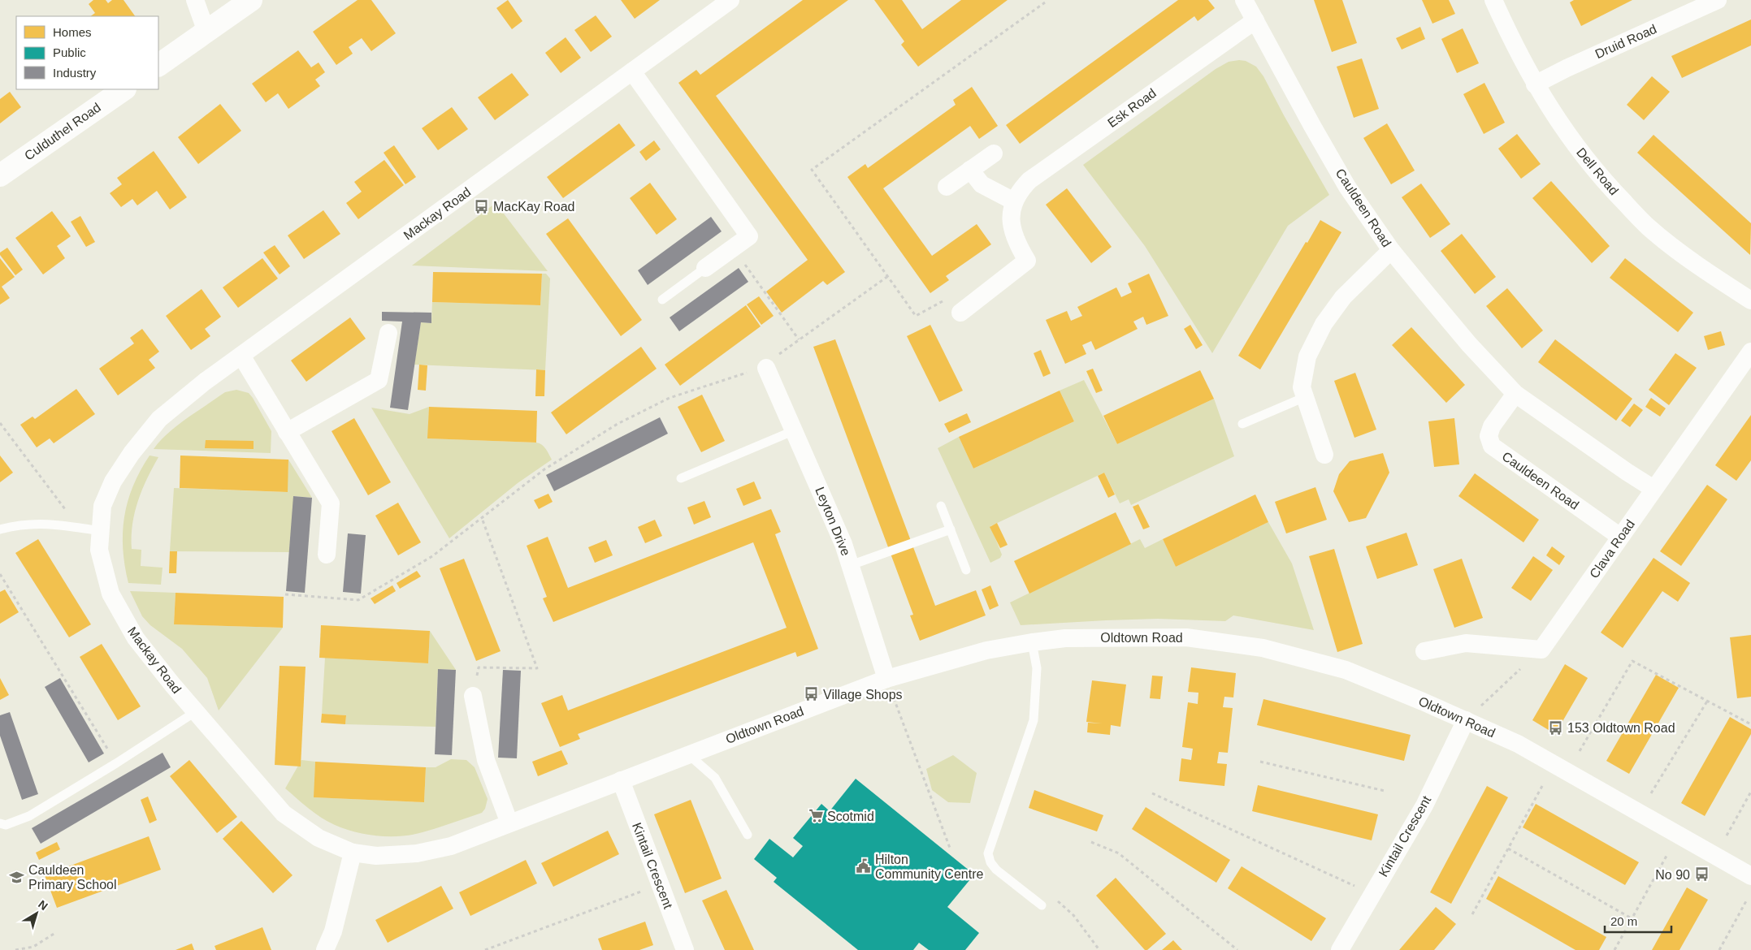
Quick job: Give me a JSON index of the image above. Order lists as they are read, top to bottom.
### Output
{
  "streets": {
    "main road": ["Culduthel Road"],
    "street": [
      "Druid Road",
      "Esk Road",
      "Dell Road",
      "Cauldeen Road",
      "Mackay Road",
      "Leyton Drive",
      "Clava Road",
      "Oldtown Road",
      "Kintail Crescent"
    ]
  },
  "crossings": [
    ["Druid Road", "Dell Road"],
    ["Esk Road", "Cauldeen Road"],
    ["Cauldeen Road", "Clava Road"],
    ["Mackay Road", "Oldtown Road"],
    ["Leyton Drive", "Oldtown Road"],
    ["Oldtown Road", "Kintail Crescent"]
  ],
  "places": {
    "bus stop": [
      "MacKay Road",
      "Village Shops",
      "153 Oldtown Road",
      "No 90"
    ],
    "supermarket": ["Scotmid"],
    "public building": ["Hilton Community Centre"],
    "school or university": ["Cauldeen Primary School"]
  },
  "legend": ["Homes", "Public", "Industry"],
  "scale_bar": "20 m",
  "north": "top right"
}
